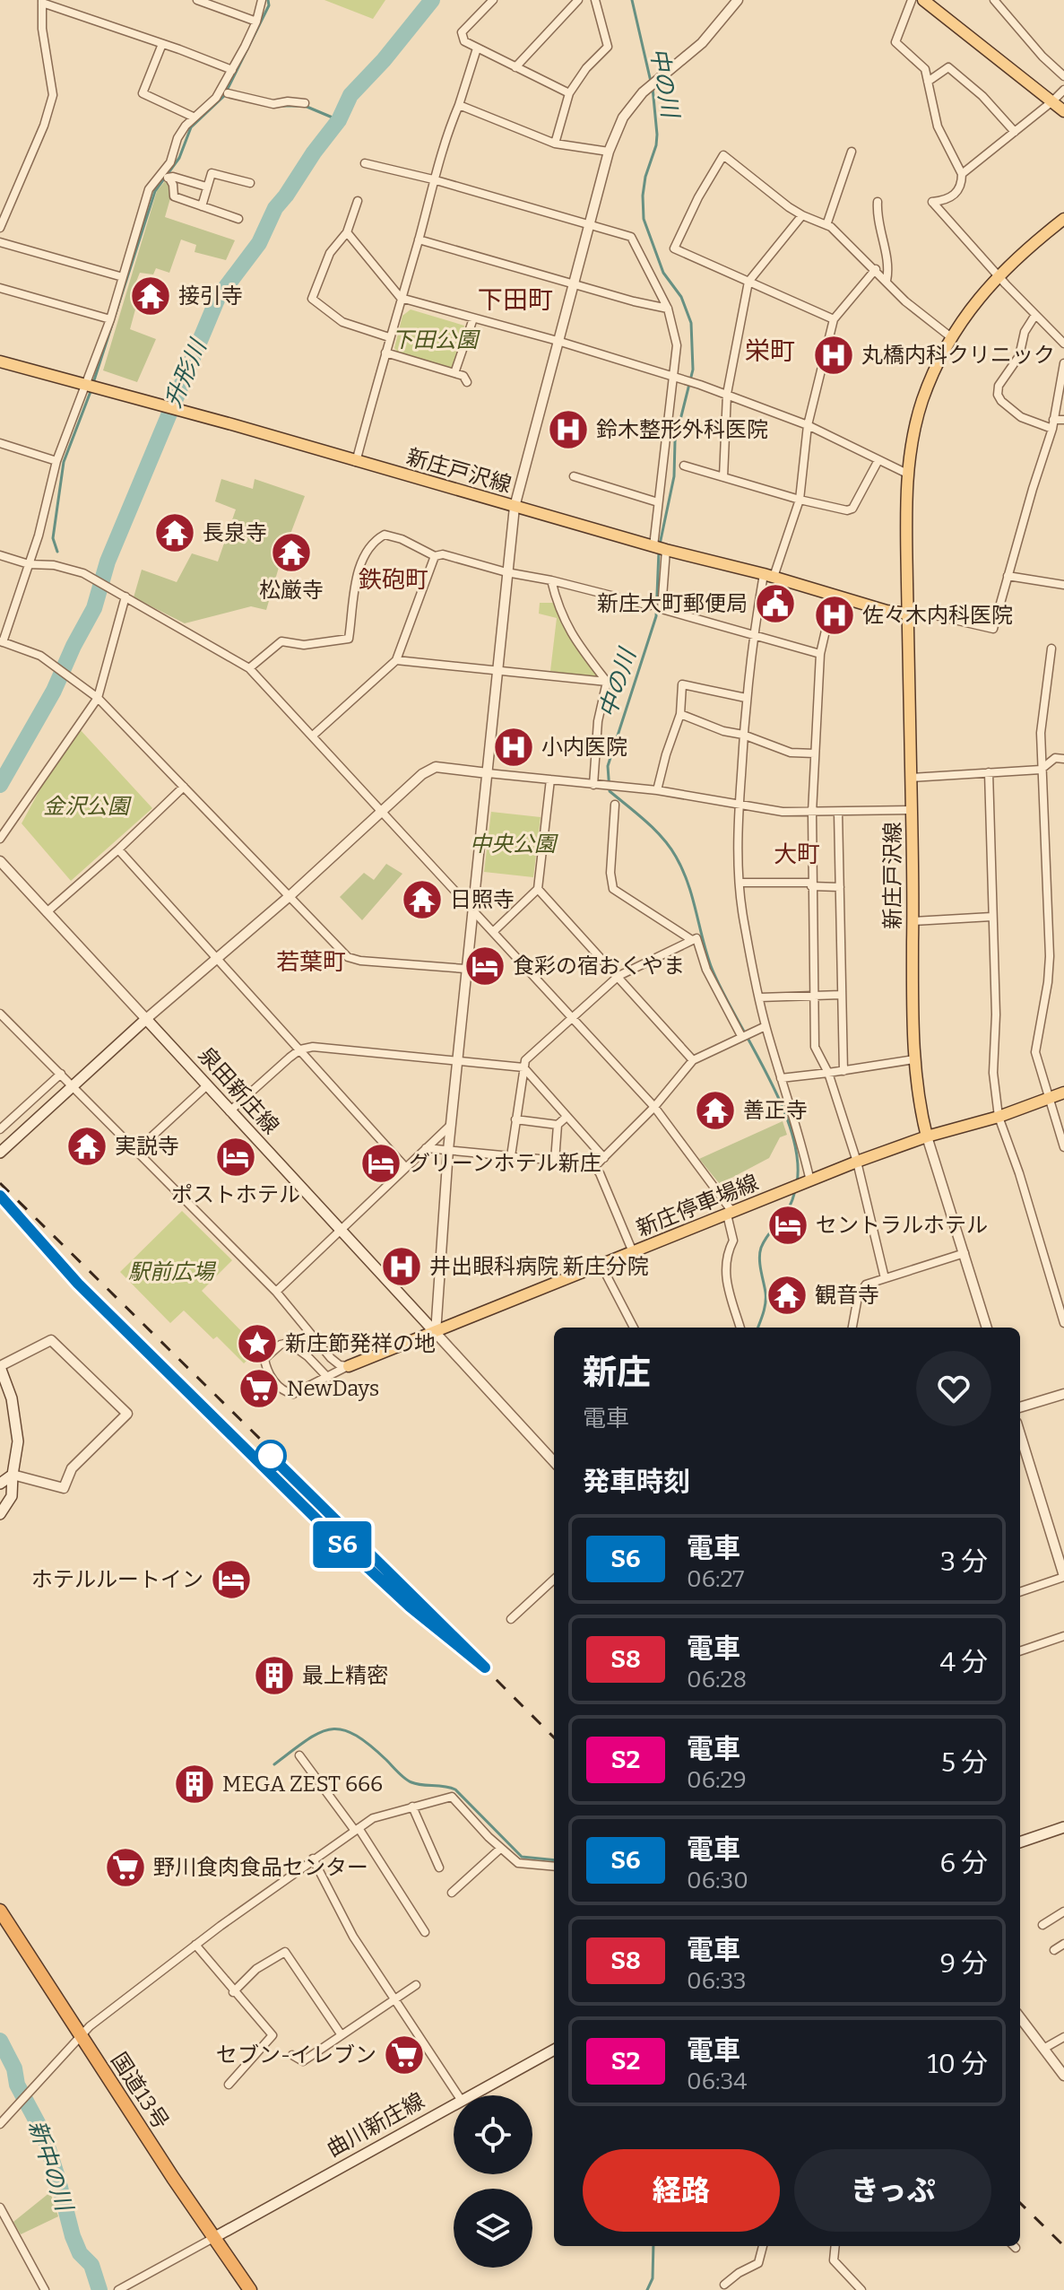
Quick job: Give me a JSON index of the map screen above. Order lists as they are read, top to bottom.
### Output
{
  "streets": {
    "highway": ["国道13号"],
    "main road": [
      "新庄戸沢線",
      "泉田新庄線",
      "新庄停車場線",
      "曲川新庄線"
    ]
  },
  "crossings": [
    ["新庄戸沢線", "新庄停車場線"],
    ["泉田新庄線", "新庄停車場線"],
    ["国道13号", "曲川新庄線"]
  ],
  "districts": [
    "下田町",
    "栄町",
    "鉄砲町",
    "大町",
    "若葉町"
  ],
  "water": ["中の川", "升形川", "新中の川"],
  "parks": [
    "下田公園",
    "金沢公園",
    "中央公園",
    "駅前広場"
  ],
  "places": {
    "temple": [
      "接引寺",
      "長泉寺",
      "松厳寺",
      "日照寺",
      "善正寺",
      "実説寺",
      "観音寺"
    ],
    "hospital": [
      "丸橋内科クリニック",
      "鈴木整形外科医院",
      "佐々木内科医院",
      "小内医院",
      "井出眼科病院 新庄分院"
    ],
    "public building": ["新庄大町郵便局"],
    "hotel": [
      "食彩の宿おくやま",
      "ポストホテル",
      "グリーンホテル新庄",
      "セントラルホテル",
      "ホテルルートイン"
    ],
    "place": ["新庄節発祥の地"],
    "supermarket": ["NewDays", "野川食肉食品センター", "セブン-イレブン"],
    "building": ["最上精密", "MEGA ZEST 666"]
  },
  "page": {
    "on_map": "S6",
    "heading": [
      ["新庄", "電車"],
      "発車時刻"
    ],
    "list": [
      {
        "mark": "S6",
        "name": "電車",
        "note": "06:27",
        "value": "3 分"
      },
      {
        "mark": "S8",
        "name": "電車",
        "note": "06:28",
        "value": "4 分"
      },
      {
        "mark": "S2",
        "name": "電車",
        "note": "06:29",
        "value": "5 分"
      },
      {
        "mark": "S6",
        "name": "電車",
        "note": "06:30",
        "value": "6 分"
      },
      {
        "mark": "S8",
        "name": "電車",
        "note": "06:33",
        "value": "9 分"
      },
      {
        "mark": "S2",
        "name": "電車",
        "note": "06:34",
        "value": "10 分"
      }
    ],
    "buttons": ["経路", "きっぷ"]
  }
}
